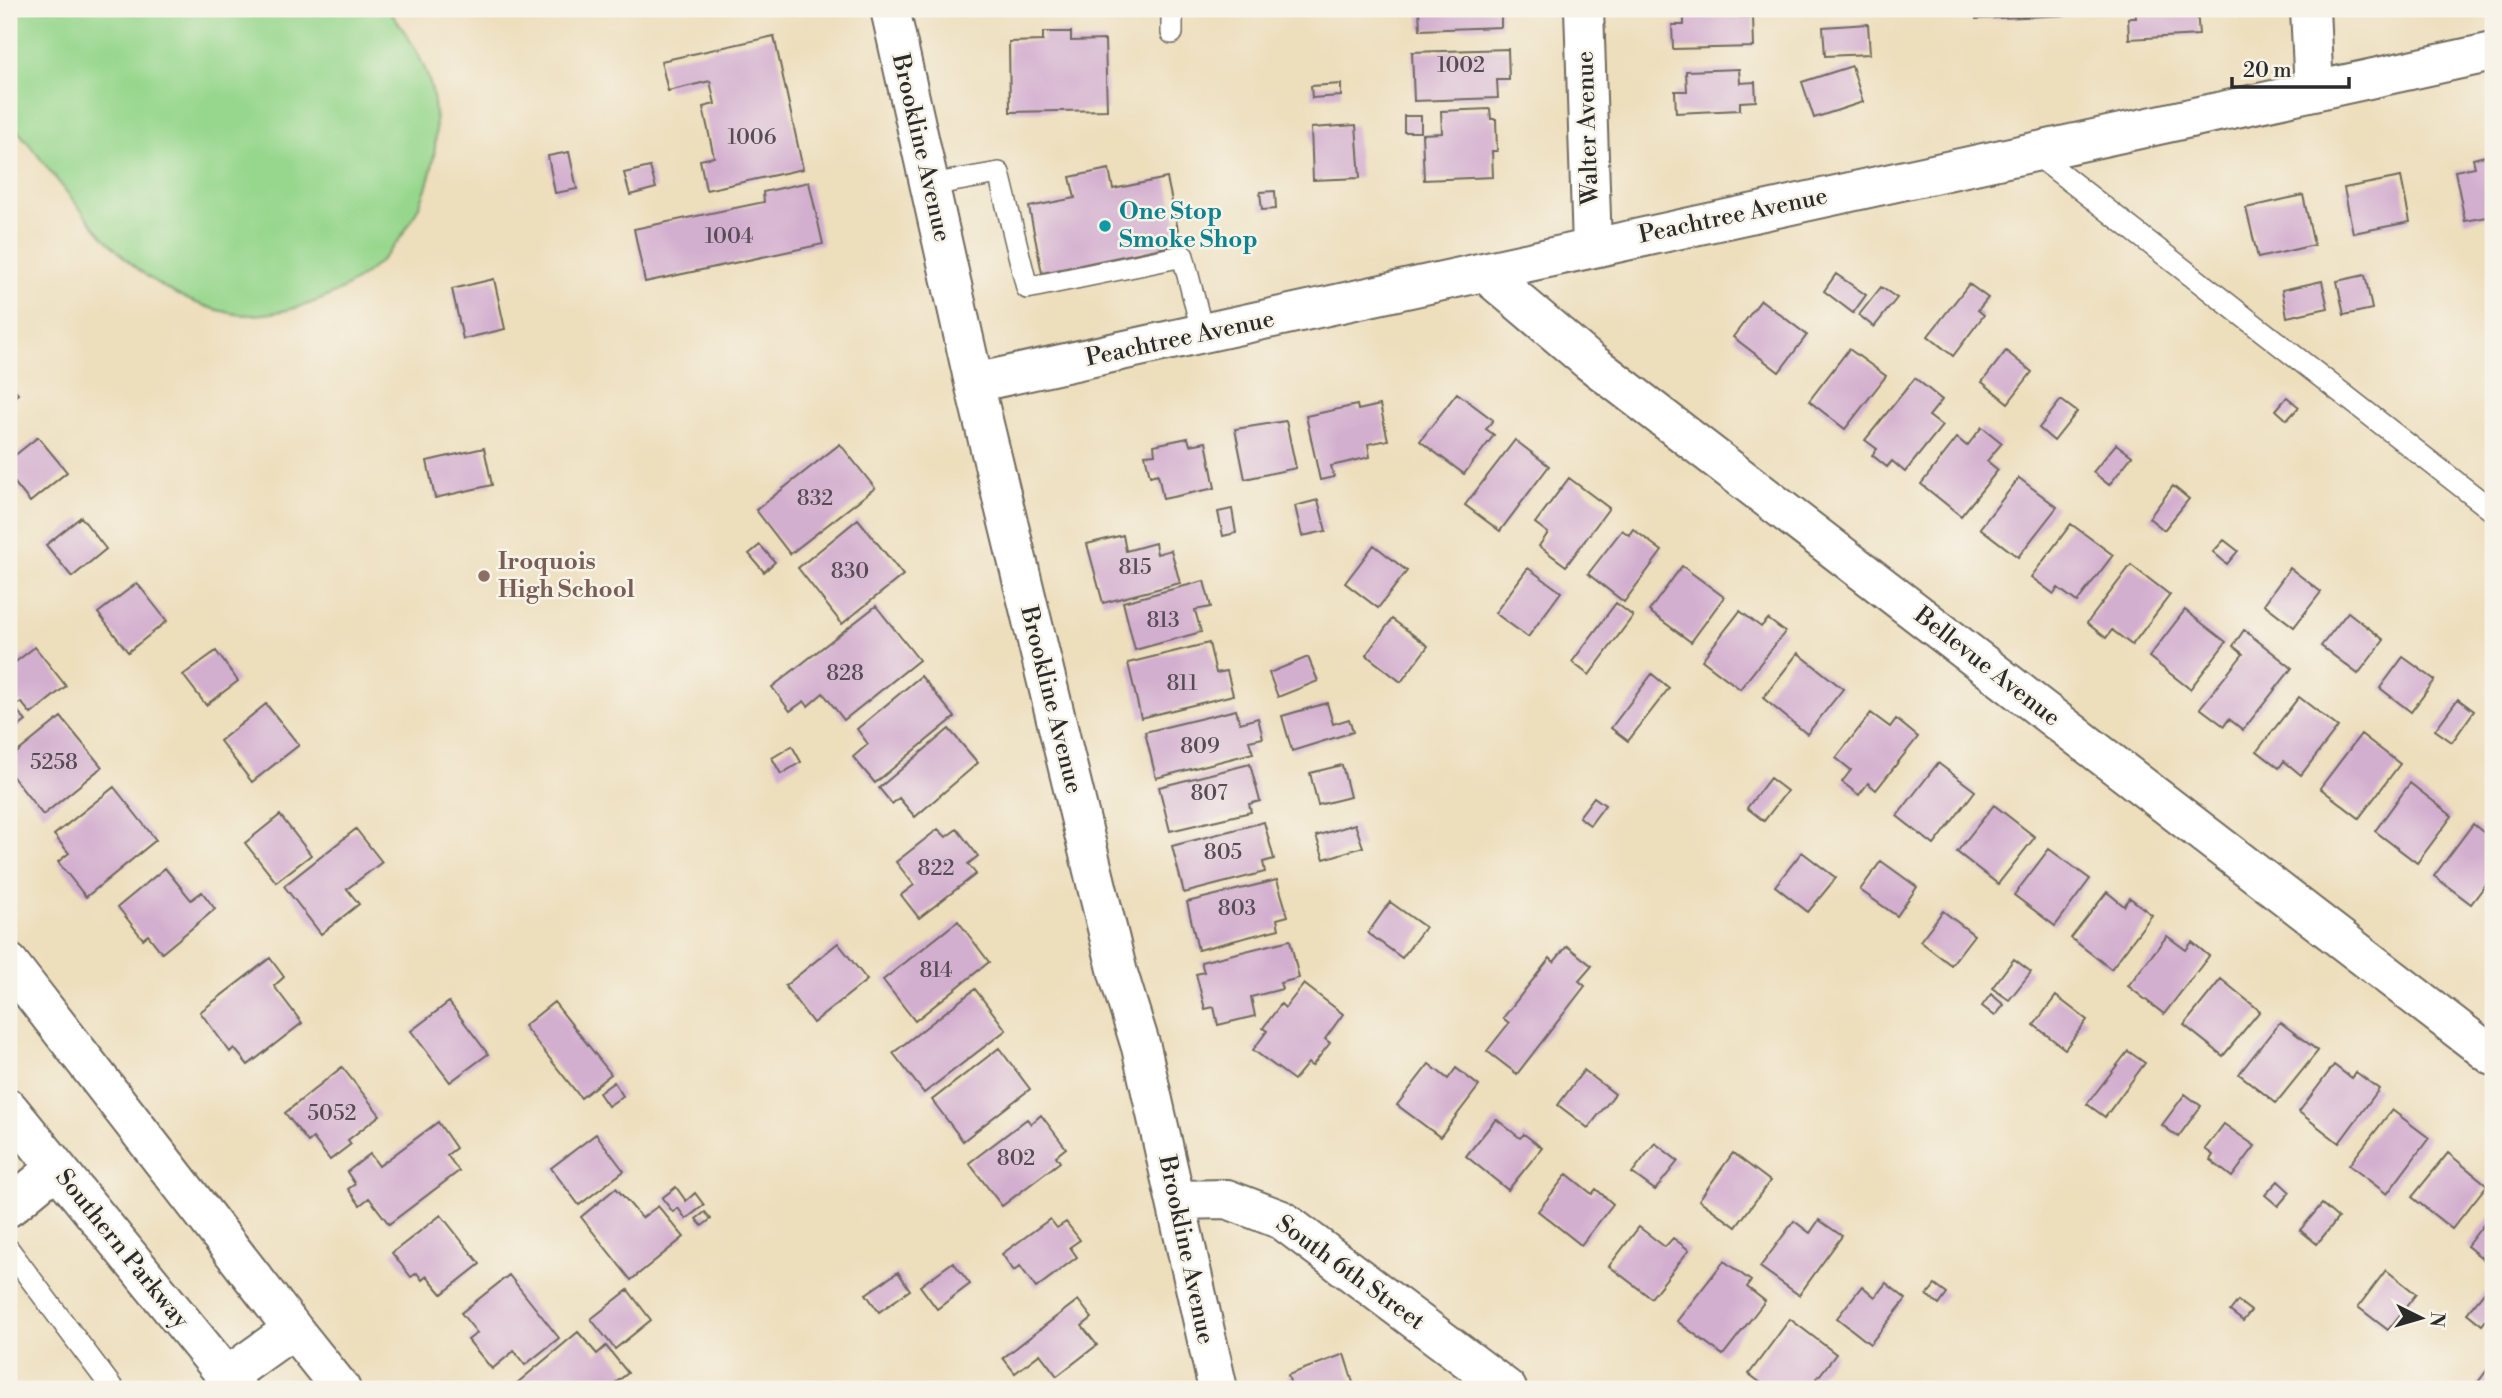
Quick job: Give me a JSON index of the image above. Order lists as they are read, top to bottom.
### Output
{
  "streets": {
    "street": [
      "Walter Avenue",
      "Brookline Avenue",
      "Peachtree Avenue",
      "Bellevue Avenue",
      "Southern Parkway",
      "South 6th Street"
    ]
  },
  "crossings": [
    ["Walter Avenue", "Peachtree Avenue"],
    ["Brookline Avenue", "Peachtree Avenue"],
    ["Brookline Avenue", "South 6th Street"],
    ["Peachtree Avenue", "Bellevue Avenue"]
  ],
  "places": ["One Stop Smoke Shop", "Iroquois High School"],
  "house_numbers": [
    "1002",
    "1006",
    "1004",
    "832",
    "815",
    "830",
    "813",
    "828",
    "811",
    "809",
    "5258",
    "807",
    "805",
    "822",
    "803",
    "814",
    "5052",
    "802"
  ],
  "scale_bar": "20 m",
  "north": "right"
}
